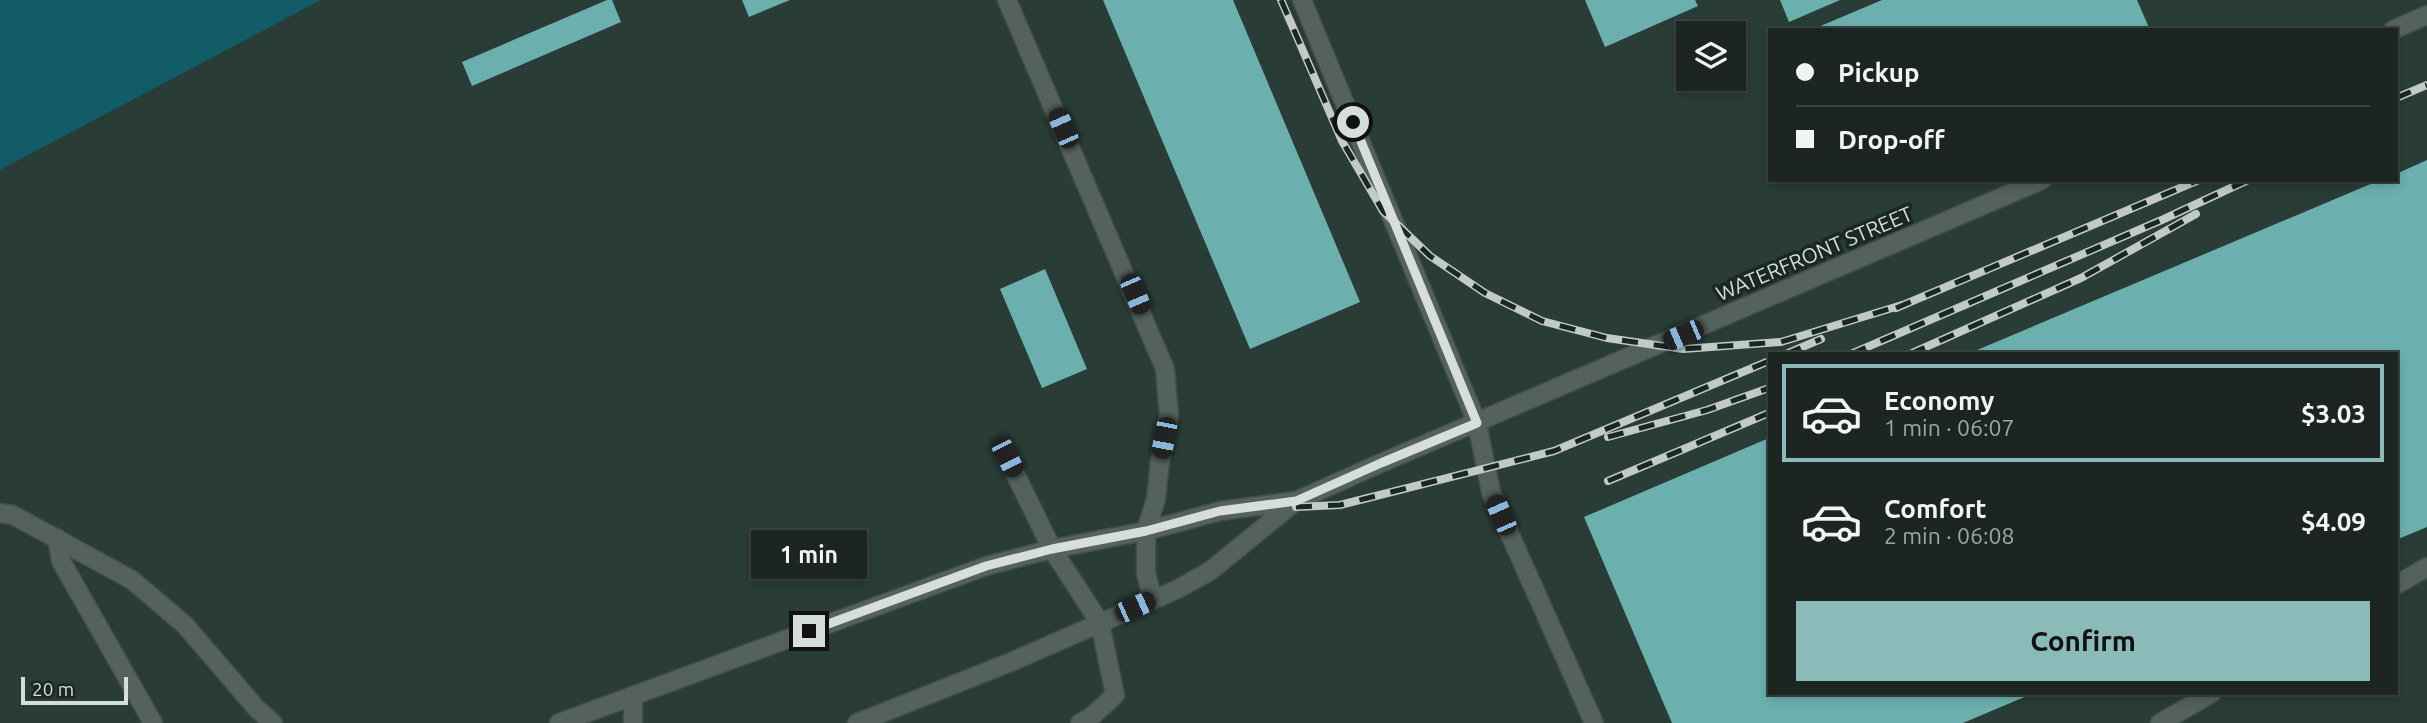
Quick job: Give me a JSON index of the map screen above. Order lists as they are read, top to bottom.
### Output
{
  "streets": {
    "street": ["WATERFRONT STREET"]
  },
  "scale_bar": "20 m",
  "page": {
    "banner": ["Pickup", "Drop-off"],
    "list": [
      {
        "name": "Economy",
        "note": "1 min · 06:07",
        "value": "$3.03"
      },
      {
        "name": "Comfort",
        "note": "2 min · 06:08",
        "value": "$4.09"
      }
    ],
    "bubble": "1 min",
    "buttons": "Confirm",
    "scale": "20 m"
  }
}
